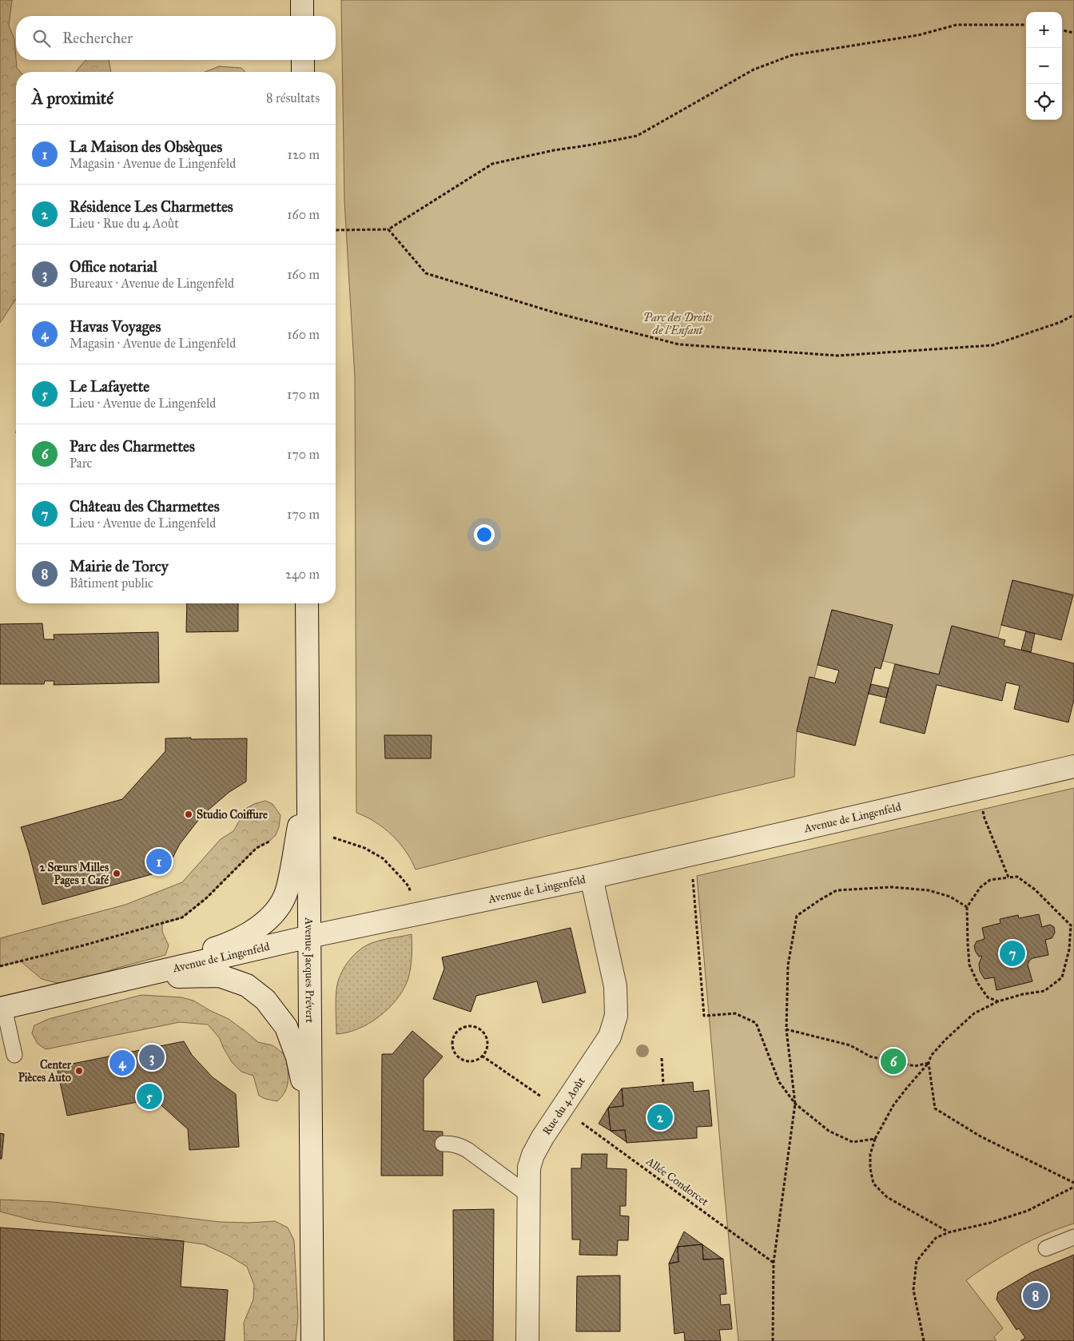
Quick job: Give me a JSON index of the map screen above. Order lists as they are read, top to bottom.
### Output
{
  "streets": {
    "street": ["Avenue de Lingenfeld", "Avenue Jacques Prévert", "Rue du 4 Août"],
    "path": ["Allée Condorcet"]
  },
  "crossings": [
    ["Avenue de Lingenfeld", "Avenue Jacques Prévert"],
    ["Avenue de Lingenfeld", "Rue du 4 Août"]
  ],
  "parks": ["Parc des Droits de l’Enfant"],
  "places": ["Studio Coiffure", "2 Sœurs Milles Pages 1 Café", "Center Pièces Auto"],
  "page": {
    "map_buttons": ["+", "−"],
    "search": "Rechercher",
    "heading": ["À proximité", "8 résultats"],
    "list": [
      {
        "mark": "1",
        "name": "La Maison des Obsèques",
        "note": "Magasin · Avenue de Lingenfeld",
        "value": "120 m"
      },
      {
        "mark": "2",
        "name": "Résidence Les Charmettes",
        "note": "Lieu · Rue du 4 Août",
        "value": "160 m"
      },
      {
        "mark": "3",
        "name": "Office notarial",
        "note": "Bureaux · Avenue de Lingenfeld",
        "value": "160 m"
      },
      {
        "mark": "4",
        "name": "Havas Voyages",
        "note": "Magasin · Avenue de Lingenfeld",
        "value": "160 m"
      },
      {
        "mark": "5",
        "name": "Le Lafayette",
        "note": "Lieu · Avenue de Lingenfeld",
        "value": "170 m"
      },
      {
        "mark": "6",
        "name": "Parc des Charmettes",
        "note": "Parc",
        "value": "170 m"
      },
      {
        "mark": "7",
        "name": "Château des Charmettes",
        "note": "Lieu · Avenue de Lingenfeld",
        "value": "170 m"
      },
      {
        "mark": "8",
        "name": "Mairie de Torcy",
        "note": "Bâtiment public",
        "value": "240 m"
      }
    ],
    "pins": [
      "1",
      "7",
      "3",
      "6",
      "4",
      "5",
      "2",
      "8"
    ]
  }
}
